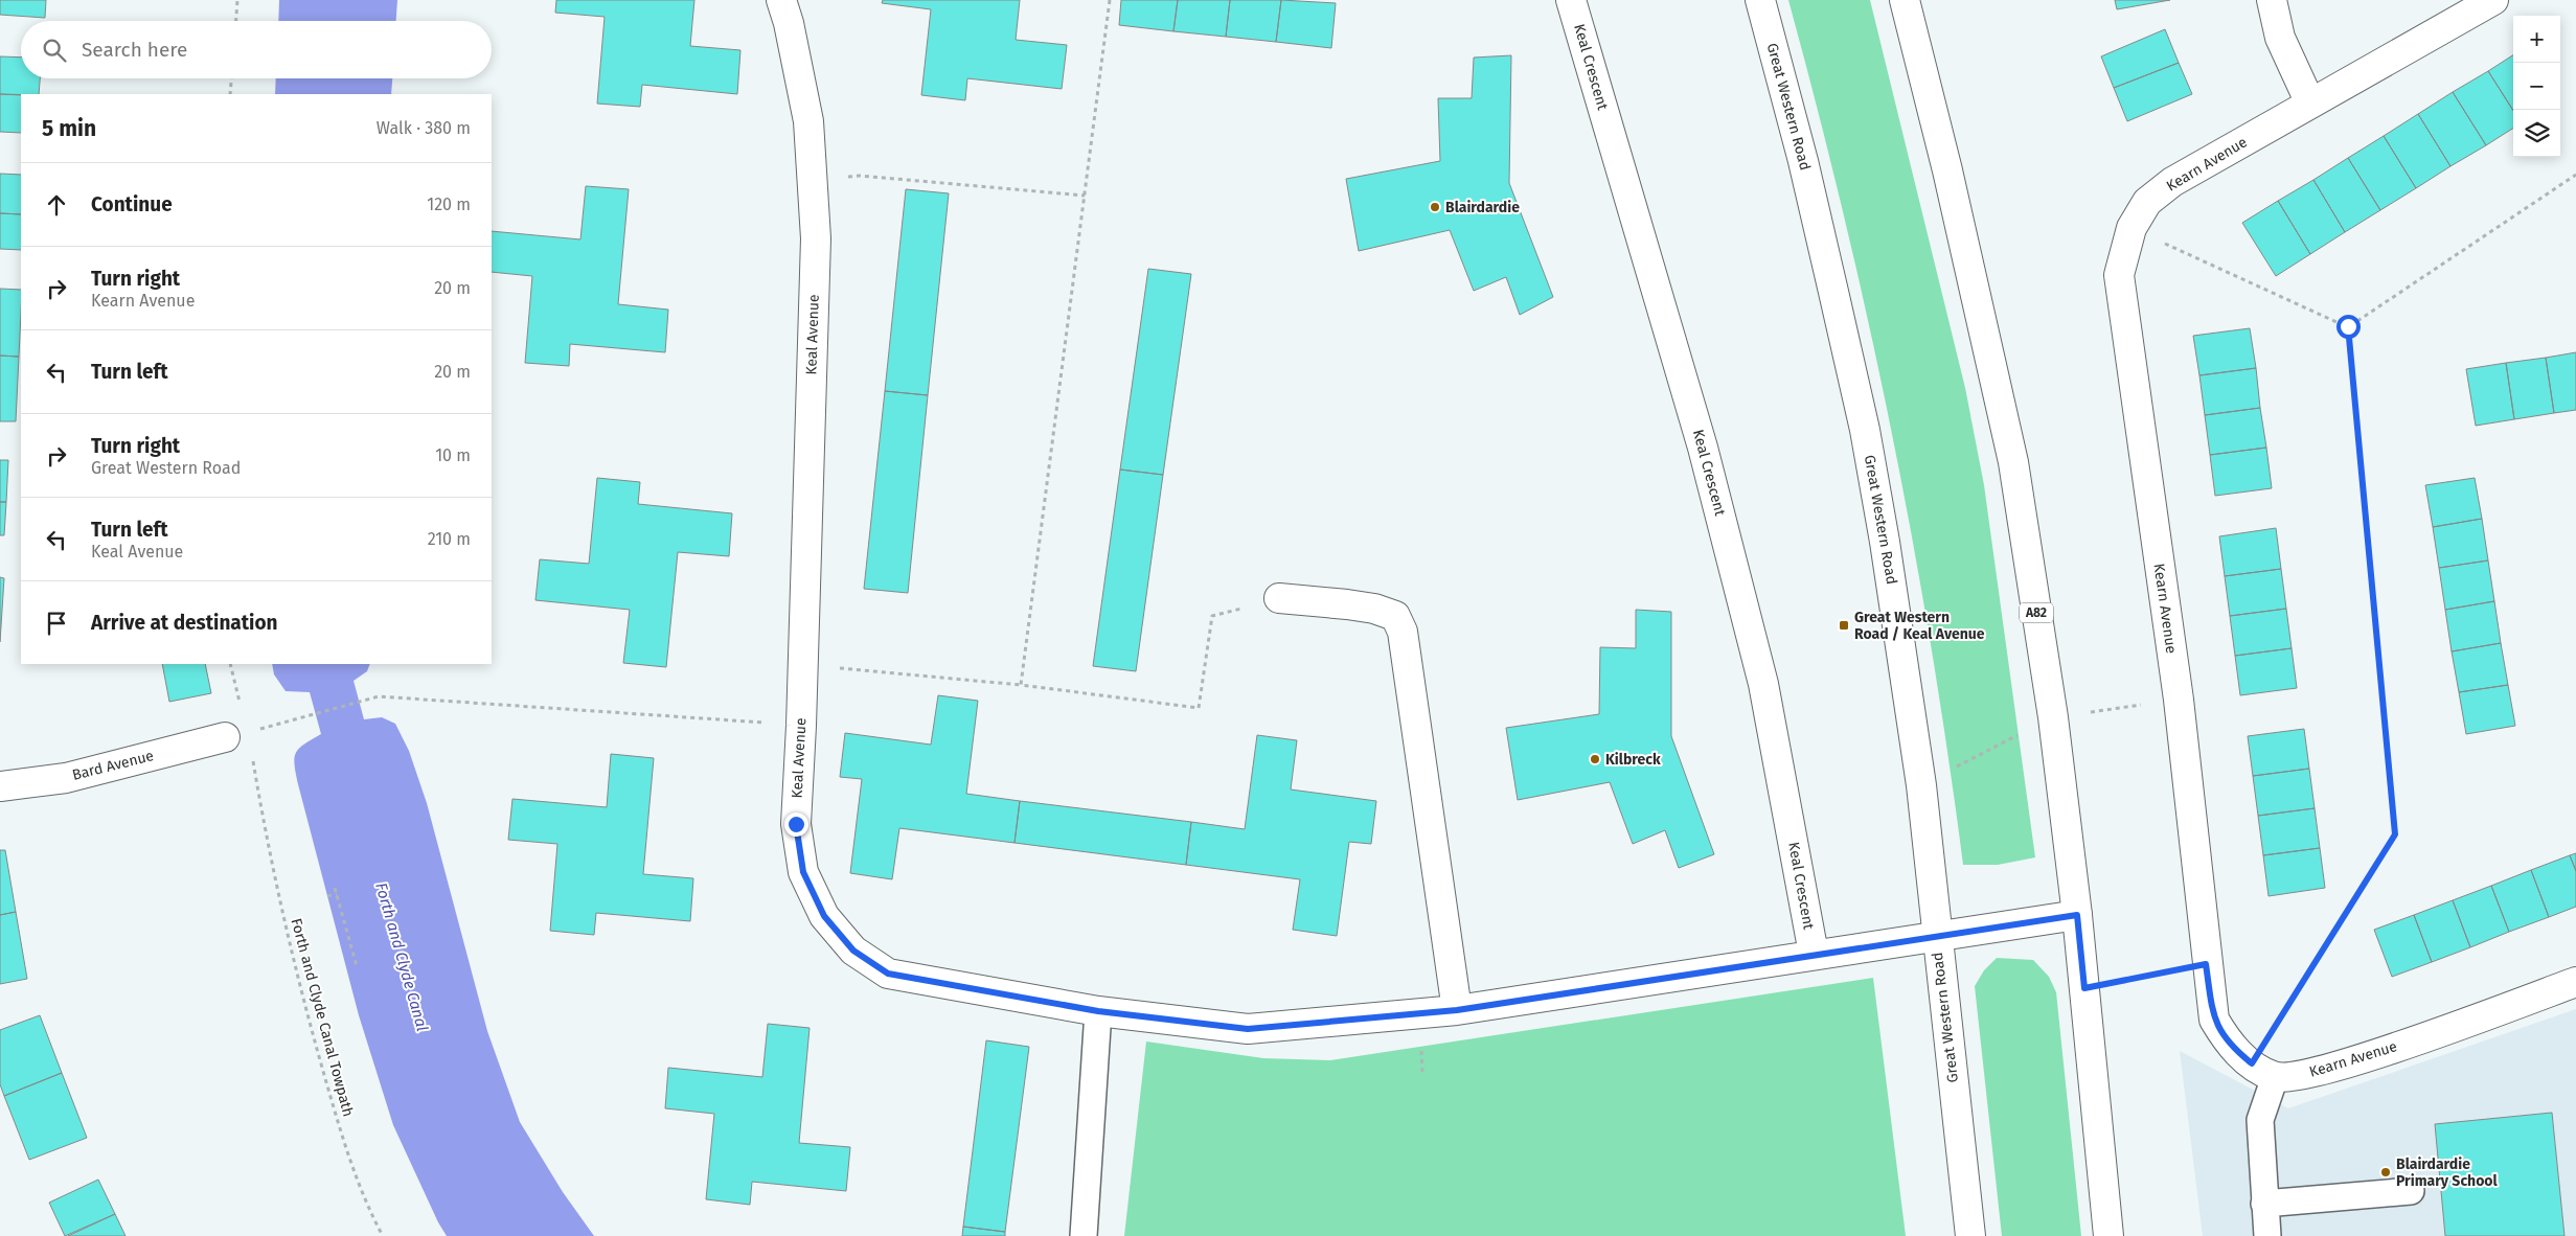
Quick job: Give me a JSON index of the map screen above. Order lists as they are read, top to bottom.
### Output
{
  "streets": {
    "street": [
      "Keal Crescent",
      "Great Western Road",
      "Kearn Avenue",
      "Keal Avenue",
      "A82",
      "Bard Avenue"
    ],
    "path": ["Forth and Clyde Canal Towpath"]
  },
  "crossings": [
    ["Keal Crescent", "Keal Avenue"],
    ["Great Western Road", "Keal Avenue"],
    ["Keal Avenue", "A82"]
  ],
  "water": ["Forth and Clyde Canal"],
  "places": {
    "other": ["Blairdardie", "Kilbreck", "Blairdardie Primary School"],
    "transit": ["Great Western Road / Keal Avenue"]
  },
  "page": {
    "map_buttons": ["+", "−"],
    "search": "Search here",
    "heading": ["5 min", "Walk · 380 m"],
    "list": [
      ["Continue", "120 m"],
      ["Turn right", "Kearn Avenue", "20 m"],
      ["Turn left", "20 m"],
      ["Turn right", "Great Western Road", "10 m"],
      ["Turn left", "Keal Avenue", "210 m"],
      "Arrive at destination"
    ]
  }
}
